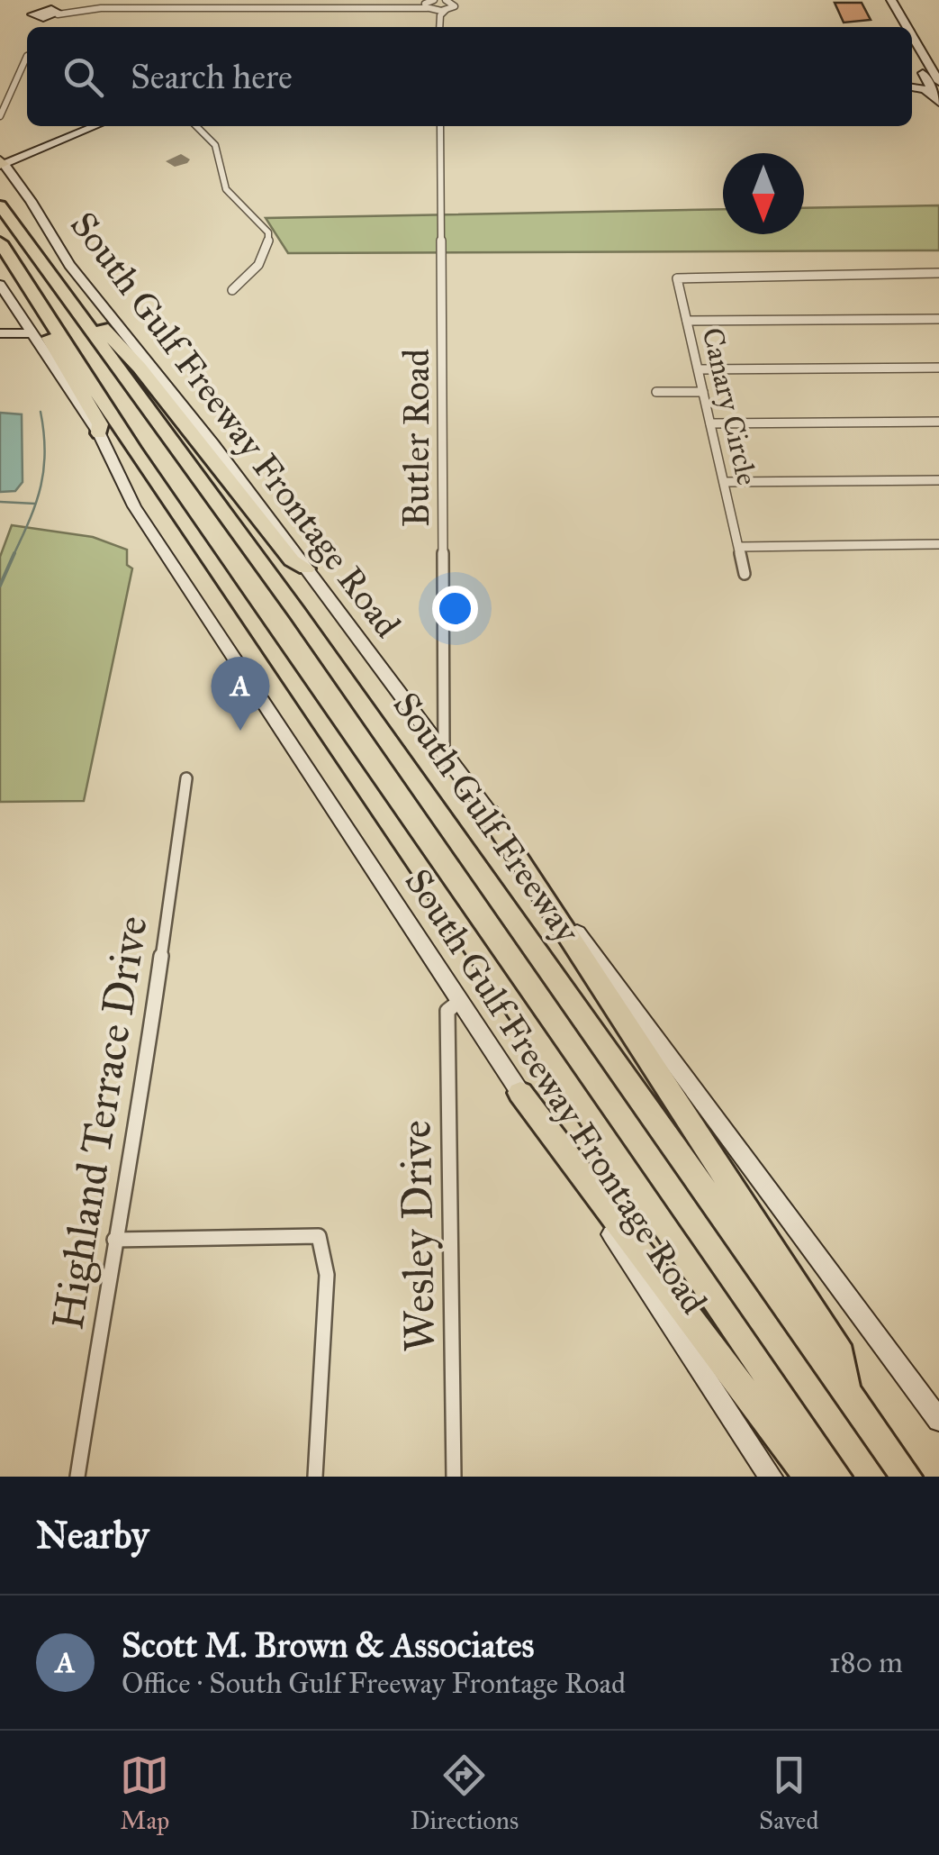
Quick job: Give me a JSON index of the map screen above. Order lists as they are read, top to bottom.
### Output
{
  "streets": {
    "highway": ["South Gulf Freeway"],
    "main road": ["South Gulf Freeway Frontage Road"],
    "street": [
      "Canary Circle",
      "Butler Road",
      "Highland Terrace Drive",
      "Wesley Drive"
    ]
  },
  "crossings": [
    ["South Gulf Freeway Frontage Road", "Butler Road"],
    ["South Gulf Freeway Frontage Road", "Wesley Drive"]
  ],
  "north": "bottom",
  "page": {
    "search": "Search here",
    "pins": "A",
    "heading": "Nearby",
    "list": [
      {
        "mark": "A",
        "name": "Scott M. Brown & Associates",
        "note": "Office · South Gulf Freeway Frontage Road",
        "value": "180 m"
      }
    ],
    "nav": ["Map", "Directions", "Saved"]
  }
}
